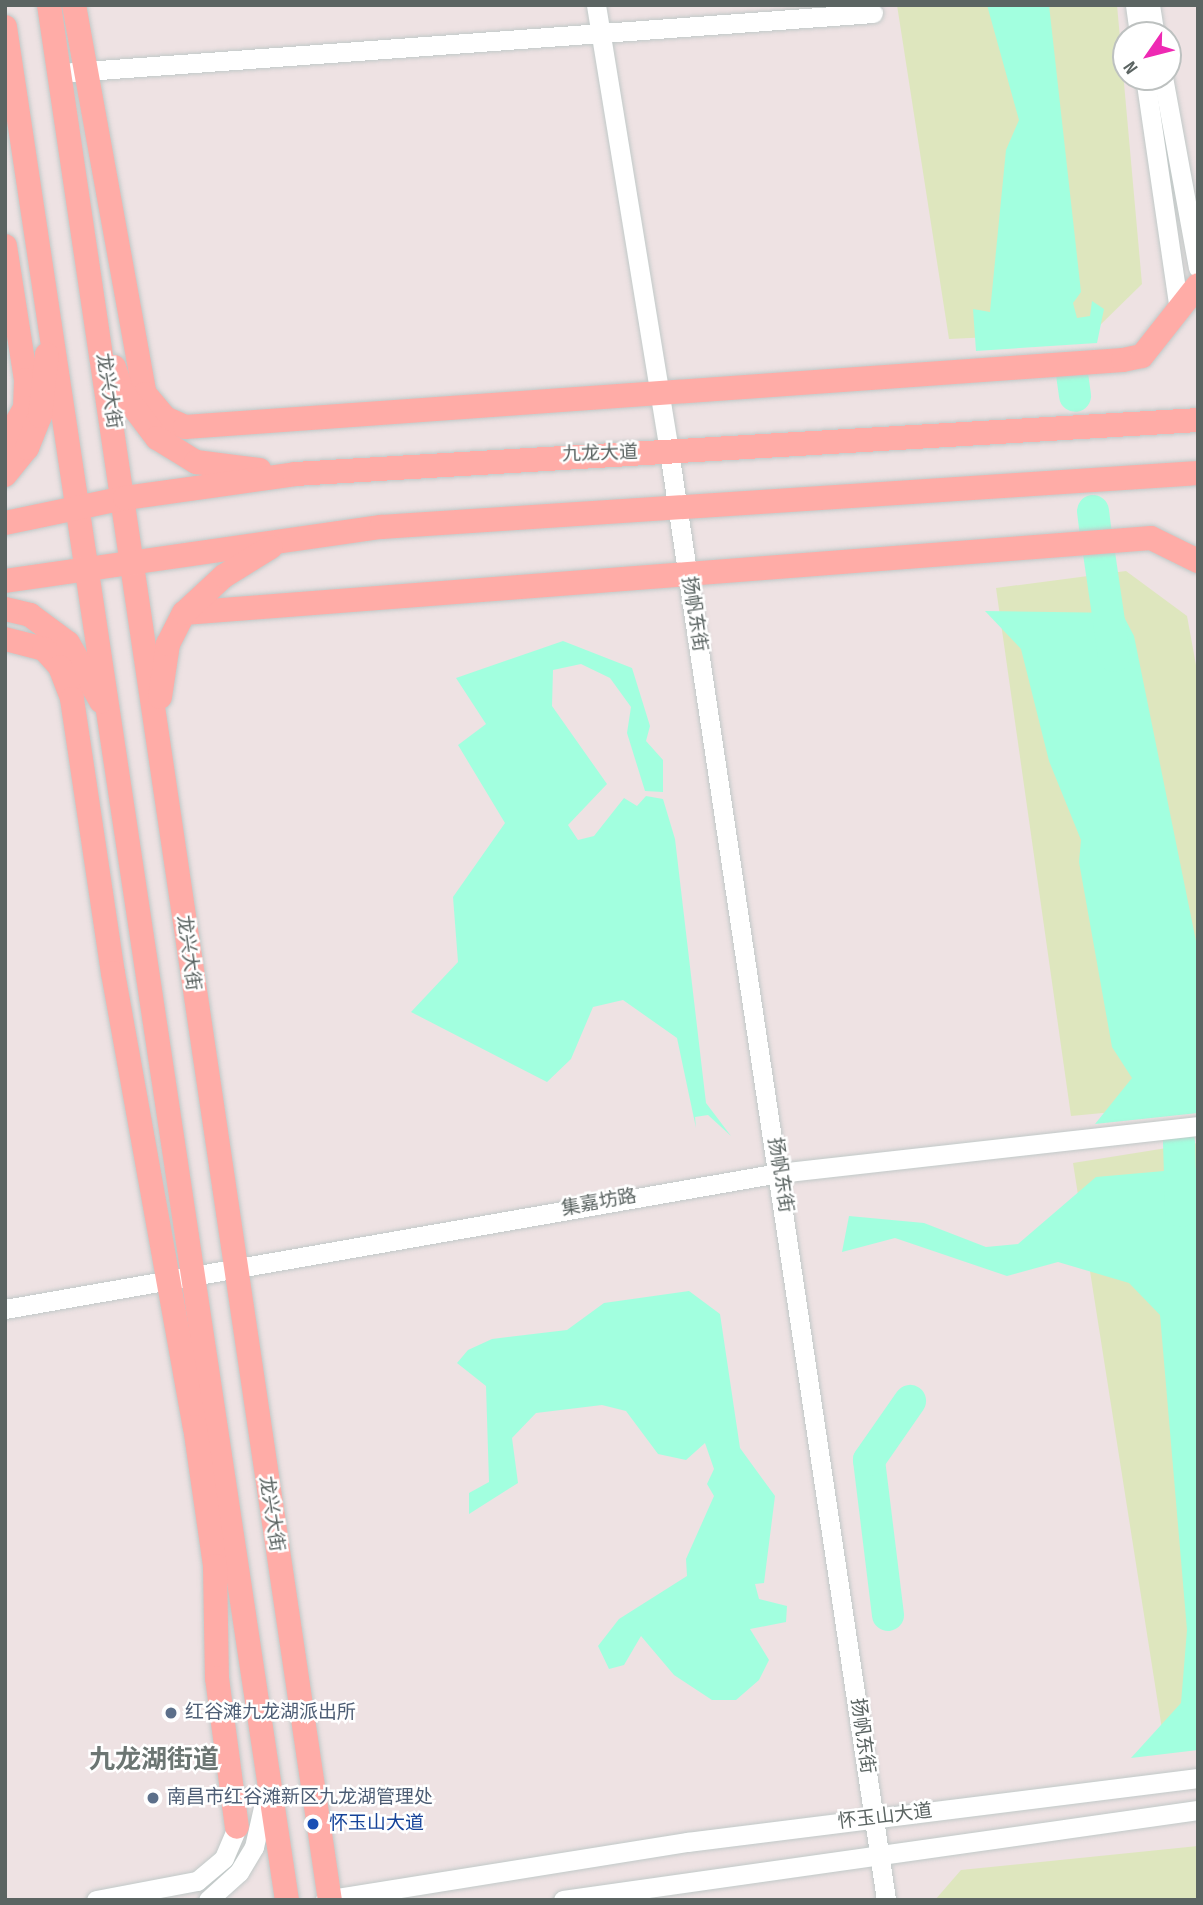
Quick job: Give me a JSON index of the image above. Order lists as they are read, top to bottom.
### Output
{
  "streets": {
    "main road": ["龙兴大街", "九龙大道"],
    "street": ["扬帆东街", "集嘉坊路", "怀玉山大道"]
  },
  "crossings": [
    ["龙兴大街", "九龙大道"],
    ["龙兴大街", "集嘉坊路"],
    ["龙兴大街", "怀玉山大道"],
    ["九龙大道", "扬帆东街"],
    ["扬帆东街", "集嘉坊路"],
    ["扬帆东街", "怀玉山大道"]
  ],
  "districts": ["九龙湖街道"],
  "places": ["红谷滩九龙湖派出所", "南昌市红谷滩新区九龙湖管理处", "怀玉山大道"],
  "north": "bottom left"
}
